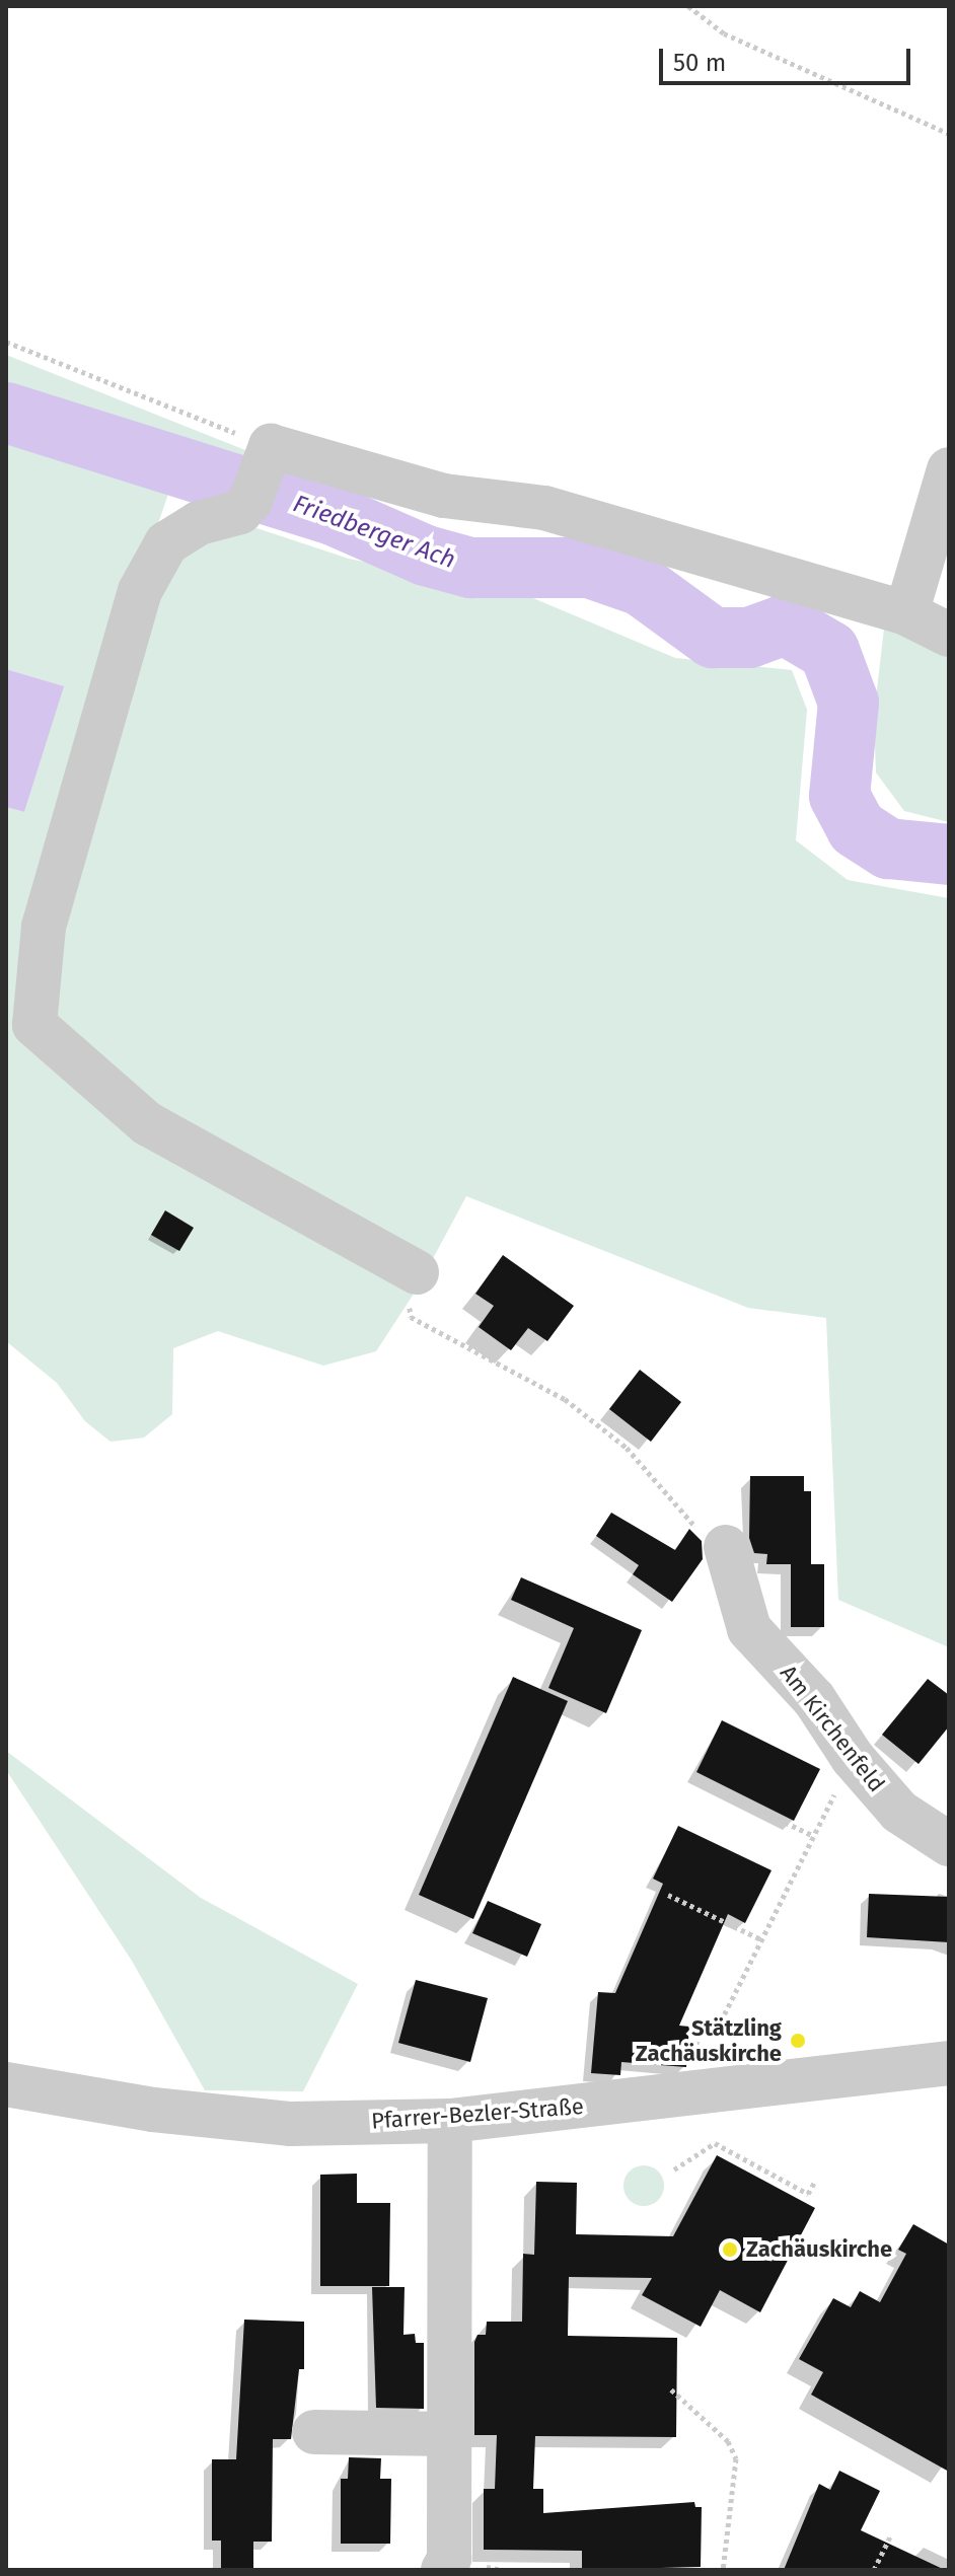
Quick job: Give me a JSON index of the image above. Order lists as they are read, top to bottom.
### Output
{
  "streets": {
    "street": ["Am Kirchenfeld", "Pfarrer-Bezler-Straße"]
  },
  "water": ["Friedberger Ach"],
  "places": ["Stätzling Zachäuskirche", "Zachäuskirche"],
  "scale_bar": "50 m"
}
